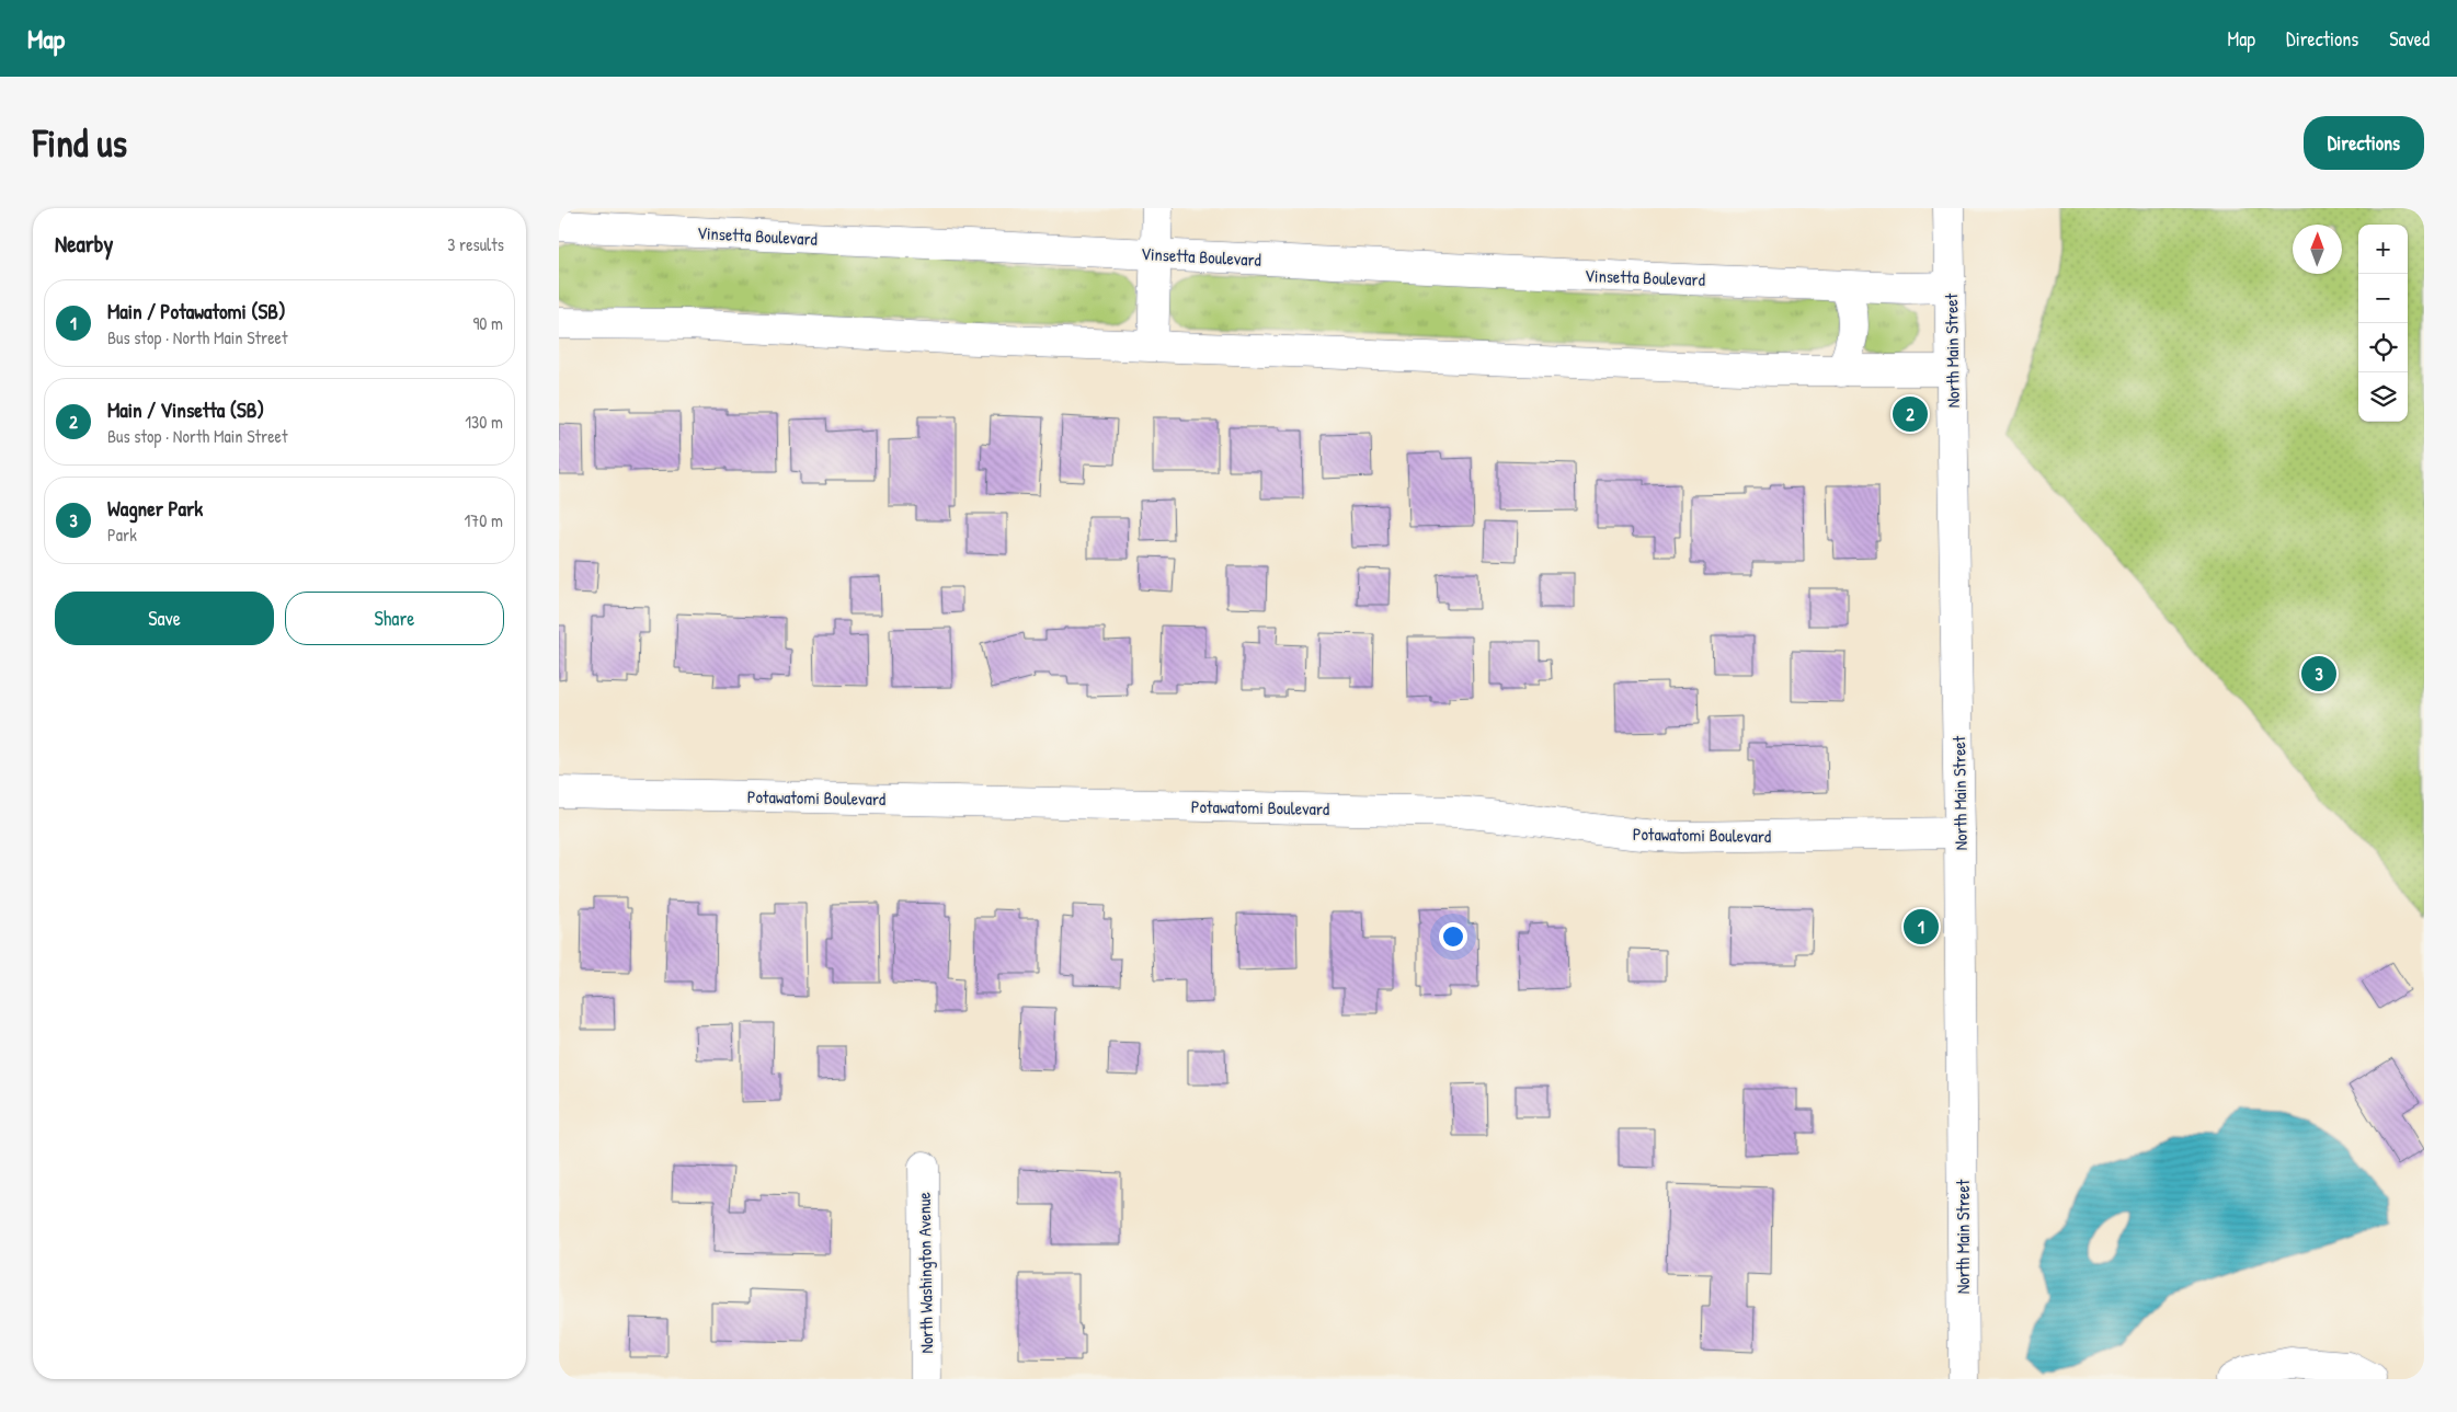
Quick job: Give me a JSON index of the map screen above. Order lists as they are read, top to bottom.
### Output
{
  "streets": {
    "street": [
      "Vinsetta Boulevard",
      "North Main Street",
      "Potawatomi Boulevard",
      "North Washington Avenue"
    ]
  },
  "crossings": [
    ["Vinsetta Boulevard", "North Main Street"],
    ["North Main Street", "Potawatomi Boulevard"]
  ],
  "north": "top",
  "page": {
    "header": "Map",
    "nav": ["Map", "Directions", "Saved"],
    "buttons": [
      "Directions",
      ["Save", "Share"]
    ],
    "title": "Find us",
    "heading": ["Nearby", "3 results"],
    "map_buttons": ["+", "−"],
    "list": [
      {
        "mark": "1",
        "name": "Main / Potawatomi (SB)",
        "note": "Bus stop · North Main Street",
        "value": "90 m"
      },
      {
        "mark": "2",
        "name": "Main / Vinsetta (SB)",
        "note": "Bus stop · North Main Street",
        "value": "130 m"
      },
      {
        "mark": "3",
        "name": "Wagner Park",
        "note": "Park",
        "value": "170 m"
      }
    ],
    "pins": ["2", "3", "1"]
  }
}
